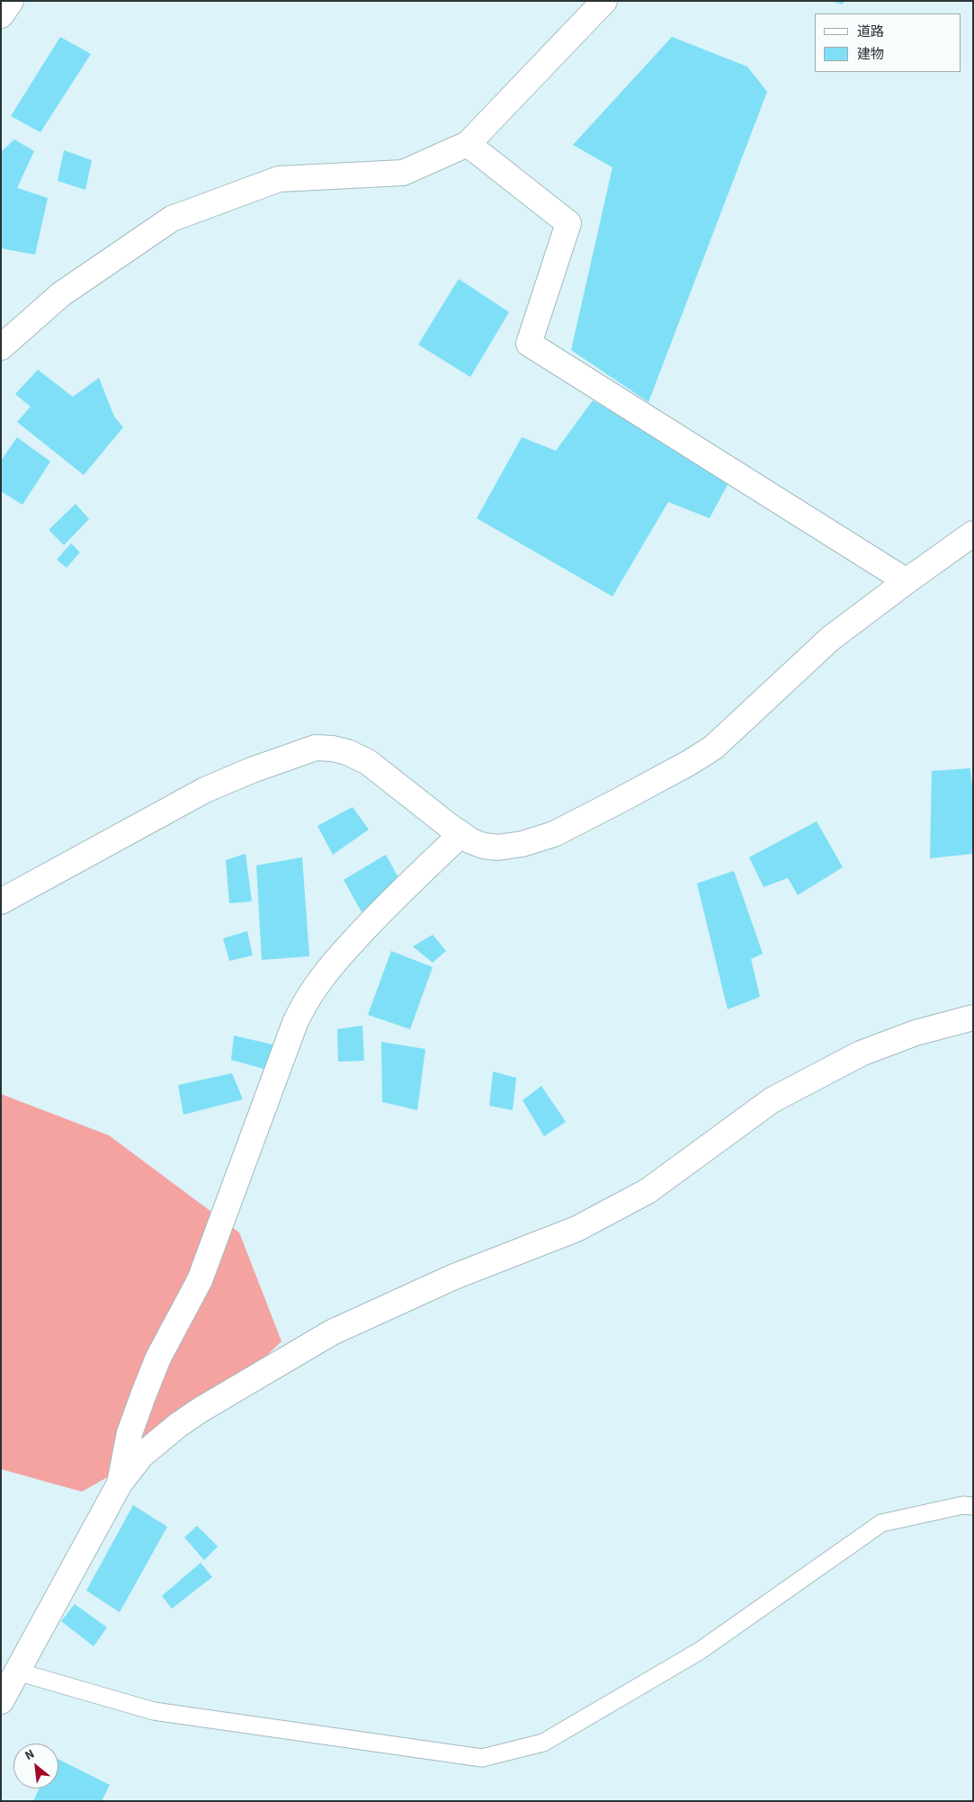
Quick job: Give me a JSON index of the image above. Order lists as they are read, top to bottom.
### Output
{
  "legend": ["道路", "建物"],
  "north": "top left"
}
